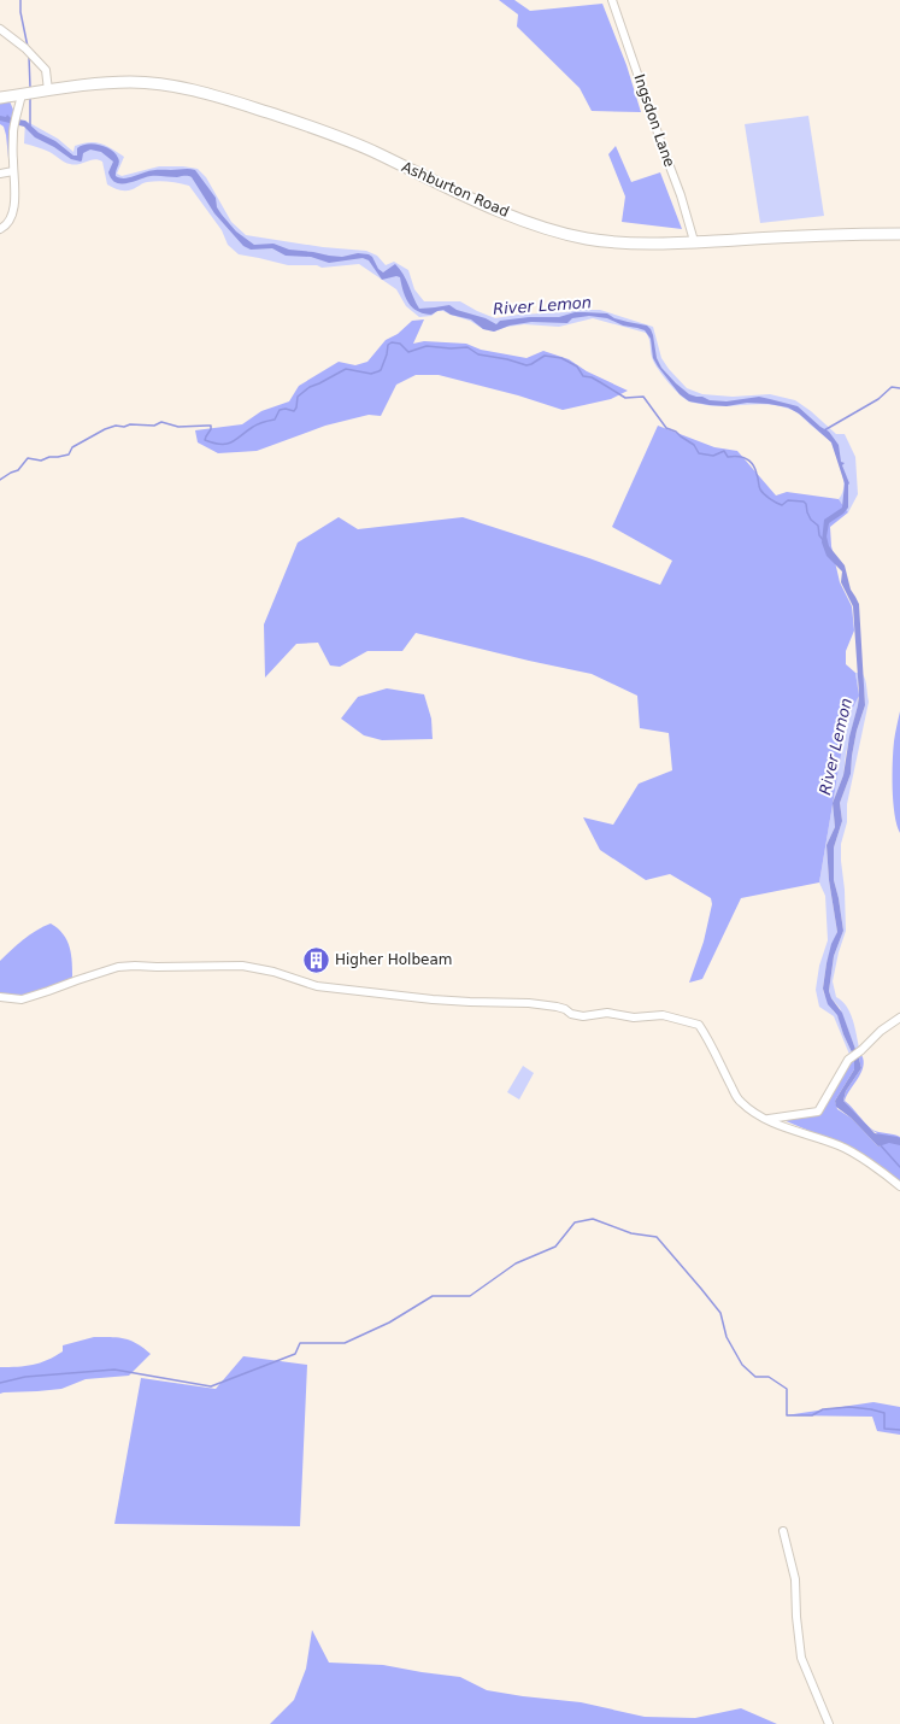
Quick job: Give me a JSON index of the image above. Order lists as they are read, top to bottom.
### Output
{
  "streets": {
    "main road": ["Ashburton Road"],
    "street": ["Ingsdon Lane"]
  },
  "crossings": [
    ["Ingsdon Lane", "Ashburton Road"]
  ],
  "water": ["River Lemon"],
  "places": {
    "building": ["Higher Holbeam"]
  }
}
